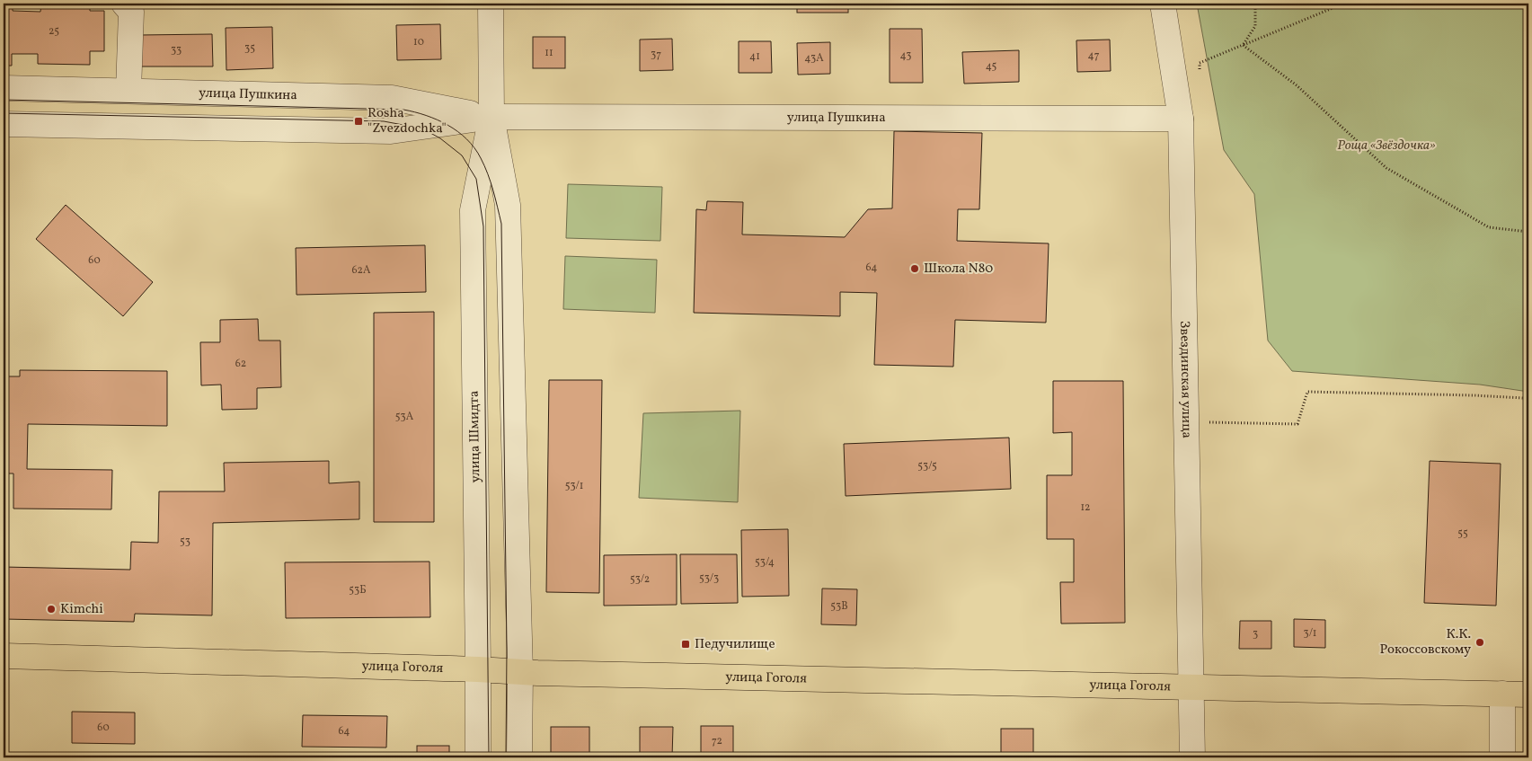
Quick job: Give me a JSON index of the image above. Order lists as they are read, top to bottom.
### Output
{
  "streets": {
    "main road": ["улица Гоголя"],
    "street": ["улица Пушкина", "Звездинская улица", "улица Шмидта"]
  },
  "crossings": [
    ["улица Пушкина", "Звездинская улица"],
    ["улица Пушкина", "улица Шмидта"],
    ["Звездинская улица", "улица Гоголя"],
    ["улица Шмидта", "улица Гоголя"]
  ],
  "parks": ["Роща «Звёздочка»"],
  "places": {
    "transit": ["Rosha \"Zvezdochka\"", "Педучилище"],
    "other": ["Школа N80", "Kimchi", "К.К. Рокоссовскому"]
  },
  "house_numbers": [
    "25",
    "10",
    "35",
    "33",
    "11",
    "37",
    "43",
    "47",
    "41",
    "43А",
    "45",
    "60",
    "64",
    "62А",
    "62",
    "53А",
    "53/5",
    "53/1",
    "12",
    "55",
    "53",
    "53/4",
    "53/3",
    "53/2",
    "53Б",
    "53В",
    "3/1",
    "3",
    "60",
    "64",
    "72"
  ]
}
